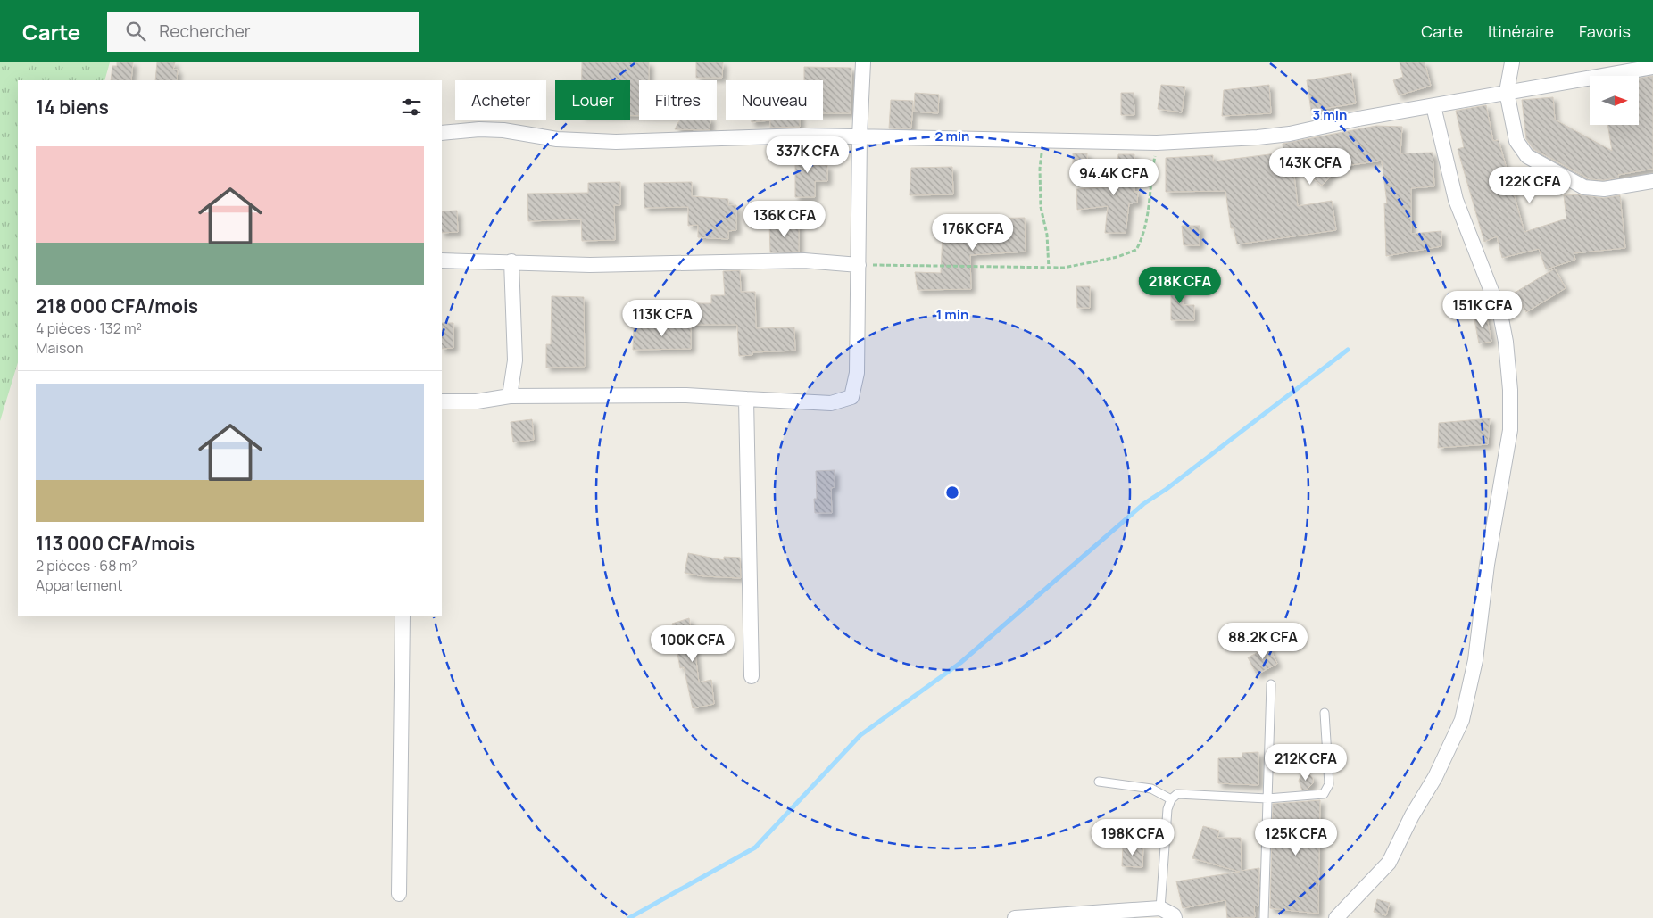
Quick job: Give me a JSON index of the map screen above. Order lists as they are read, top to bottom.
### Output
{
  "north": "right",
  "page": {
    "header": "Carte",
    "search": "Rechercher",
    "nav": ["Carte", "Itinéraire", "Favoris"],
    "chip": [
      "Acheter",
      "Louer",
      "Filtres",
      "Nouveau"
    ],
    "heading": "14 biens",
    "list": [
      {
        "name": "218 000 CFA/mois",
        "note": "4 pièces · 132 m² · Maison"
      },
      {
        "name": "113 000 CFA/mois",
        "note": "2 pièces · 68 m² · Appartement"
      }
    ],
    "price": [
      "337K CFA",
      "143K CFA",
      "94.4K CFA",
      "122K CFA",
      "136K CFA",
      "176K CFA",
      "218K CFA",
      "151K CFA",
      "113K CFA",
      "88.2K CFA",
      "100K CFA",
      "212K CFA",
      "198K CFA",
      "125K CFA"
    ]
  },
  "rings": ["3 min", "2 min", "1 min"]
}
